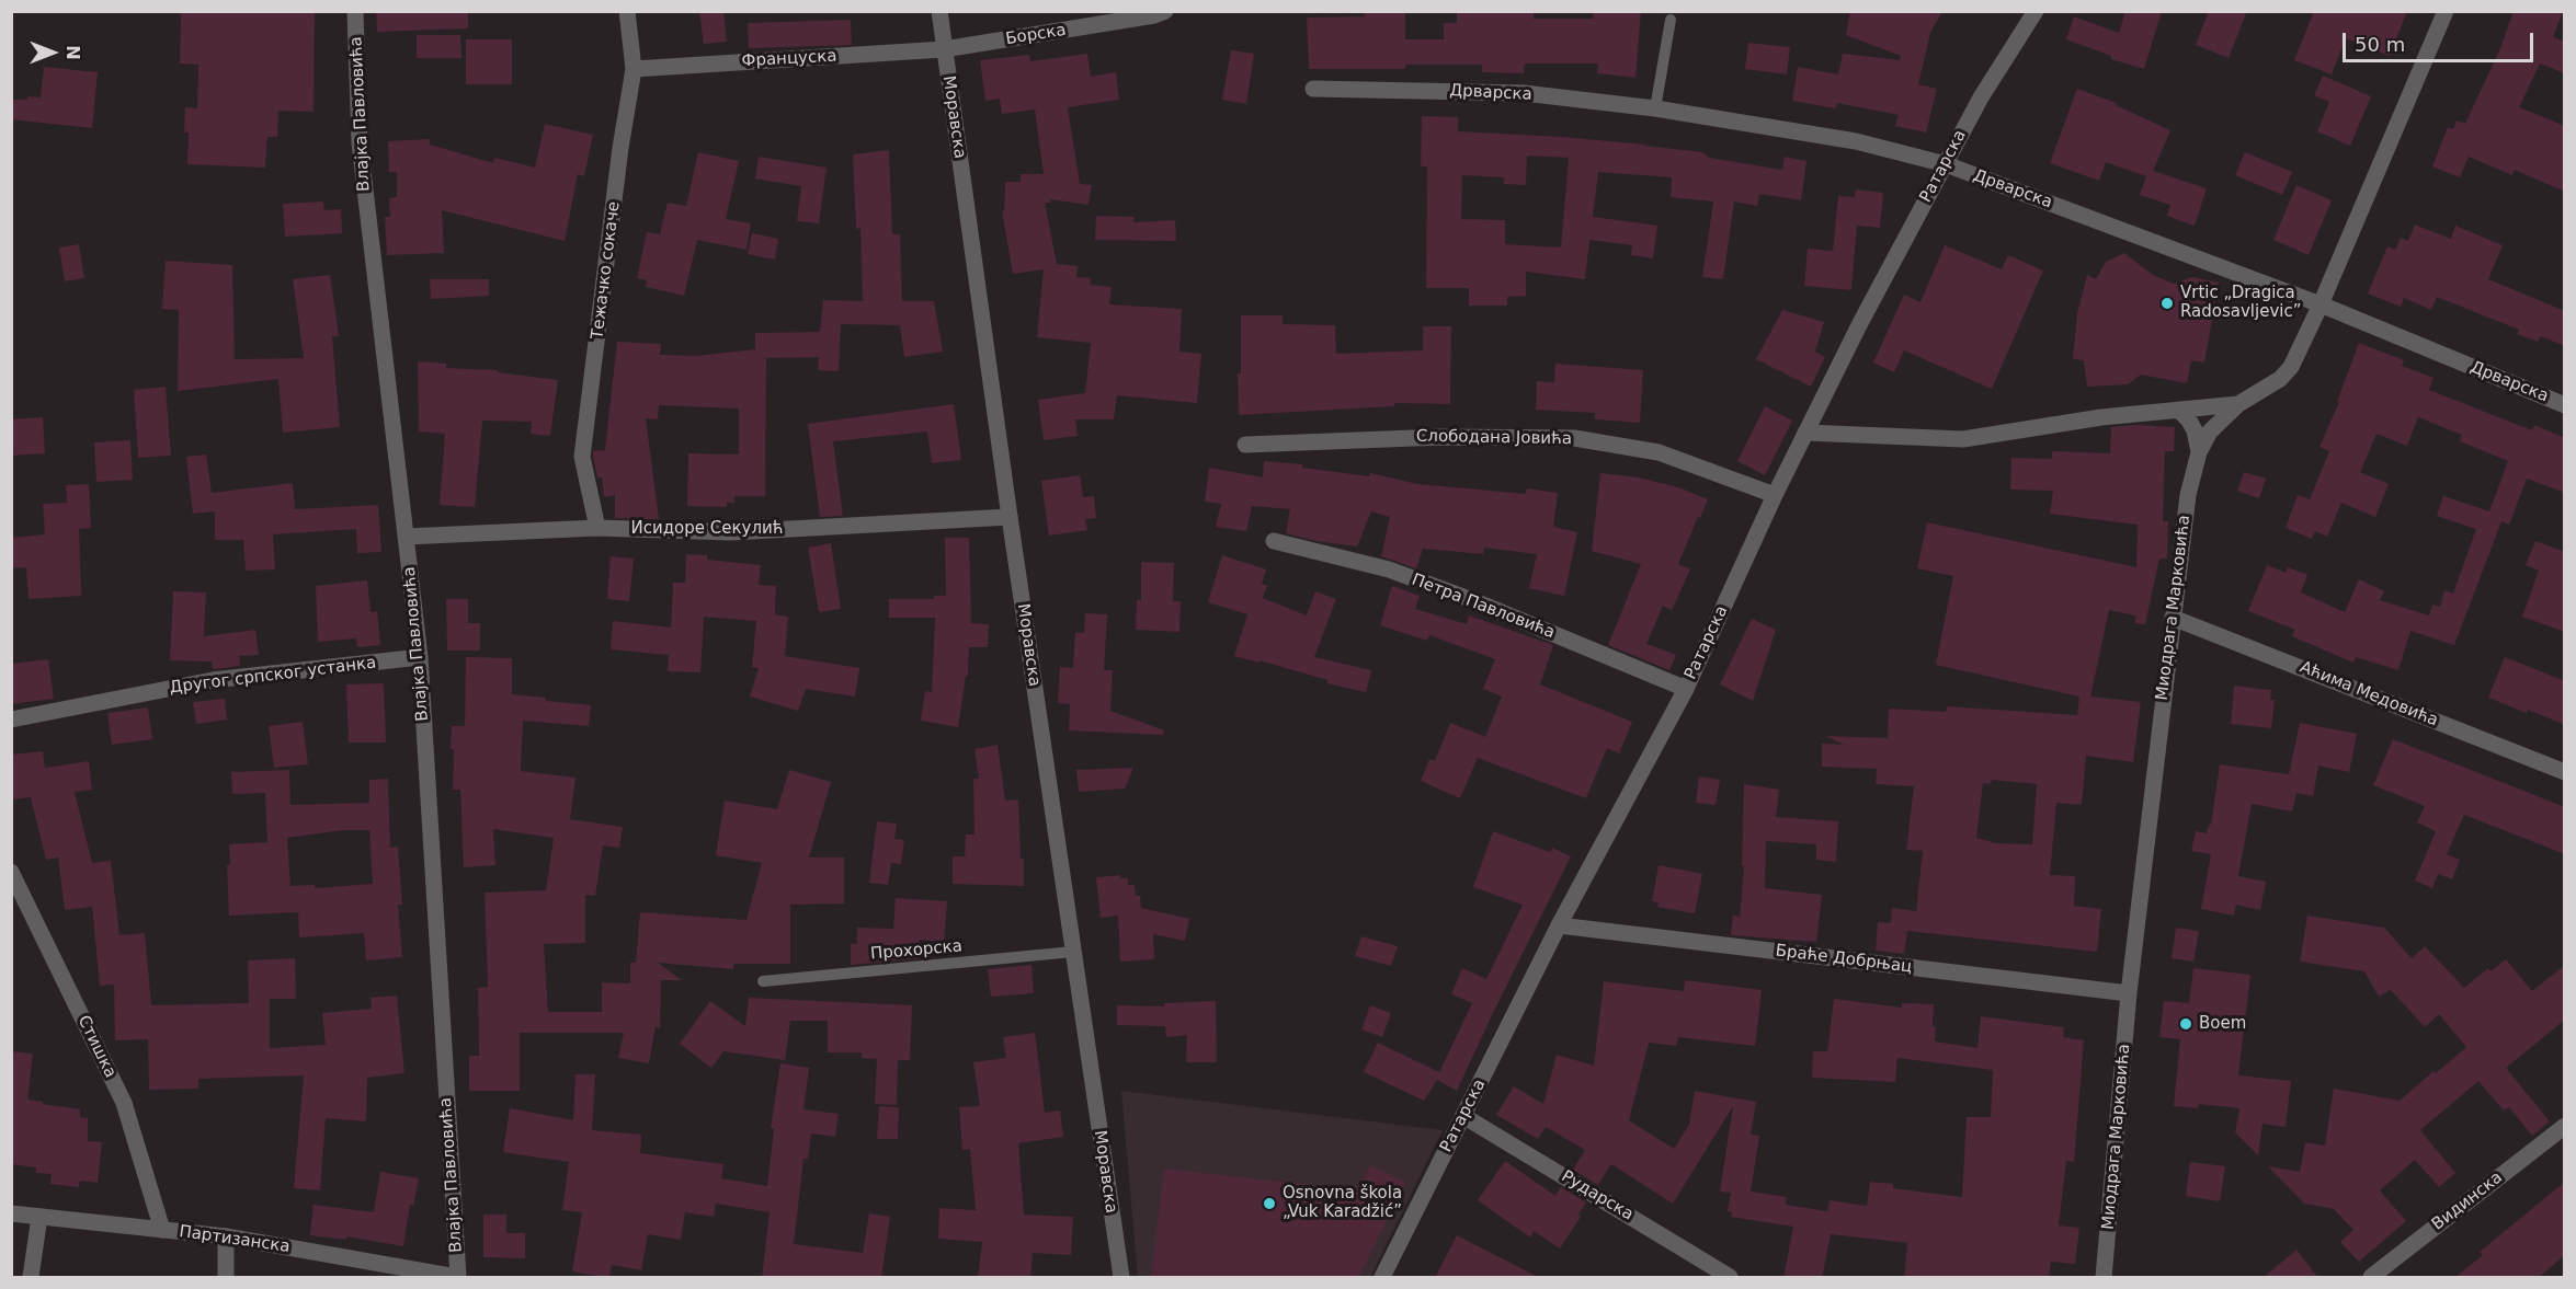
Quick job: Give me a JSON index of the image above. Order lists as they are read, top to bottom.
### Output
{
  "streets": {
    "street": [
      "Борска",
      "Француска",
      "Дрварска",
      "Влајка Павловића",
      "Моравска",
      "Ратарска",
      "Тежачко сокаче",
      "Слободана Јовића",
      "Исидоре Секулић",
      "Петра Павловића",
      "Миодрага Марковића",
      "Другог српског устанка",
      "Аћима Медовића",
      "Браће Добрњац",
      "Стишка",
      "Рударска",
      "Видинска",
      "Партизанска"
    ],
    "lane": ["Прохорска"]
  },
  "crossings": [
    ["Борска", "Француска"],
    ["Борска", "Моравска"],
    ["Француска", "Моравска"],
    ["Француска", "Тежачко сокаче"],
    ["Дрварска", "Ратарска"],
    ["Дрварска", "Миодрага Марковића"],
    ["Влајка Павловића", "Исидоре Секулић"],
    ["Влајка Павловића", "Другог српског устанка"],
    ["Влајка Павловића", "Партизанска"],
    ["Моравска", "Исидоре Секулић"],
    ["Моравска", "Прохорска"],
    ["Ратарска", "Слободана Јовића"],
    ["Ратарска", "Петра Павловића"],
    ["Ратарска", "Браће Добрњац"],
    ["Ратарска", "Рударска"],
    ["Тежачко сокаче", "Исидоре Секулић"],
    ["Миодрага Марковића", "Аћима Медовића"],
    ["Миодрага Марковића", "Браће Добрњац"],
    ["Стишка", "Партизанска"]
  ],
  "places": ["Vrtic „Dragica Radosavljevic”", "Boem", "Osnovna škola „Vuk Karadžić”"],
  "scale_bar": "50 m",
  "north": "right"
}
